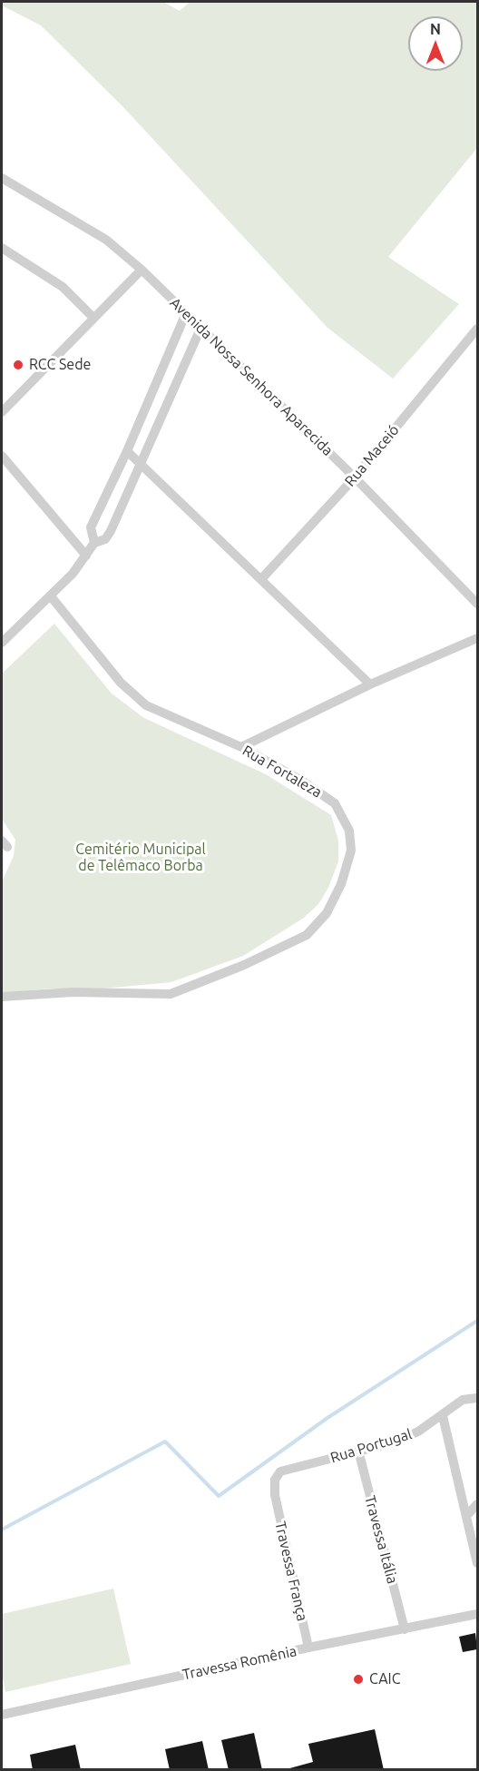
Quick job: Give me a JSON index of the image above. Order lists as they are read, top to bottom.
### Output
{
  "streets": {
    "street": [
      "Avenida Nossa Senhora Aparecida",
      "Rua Maceió",
      "Rua Fortaleza",
      "Rua Portugal",
      "Travessa Itália",
      "Travessa França",
      "Travessa Romênia"
    ]
  },
  "crossings": [
    ["Avenida Nossa Senhora Aparecida", "Rua Maceió"],
    ["Rua Portugal", "Travessa Itália"],
    ["Rua Portugal", "Travessa França"],
    ["Travessa Itália", "Travessa Romênia"],
    ["Travessa França", "Travessa Romênia"]
  ],
  "parks": ["Cemitério Municipal de Telêmaco Borba"],
  "places": ["RCC Sede", "CAIC"],
  "north": "top"
}
